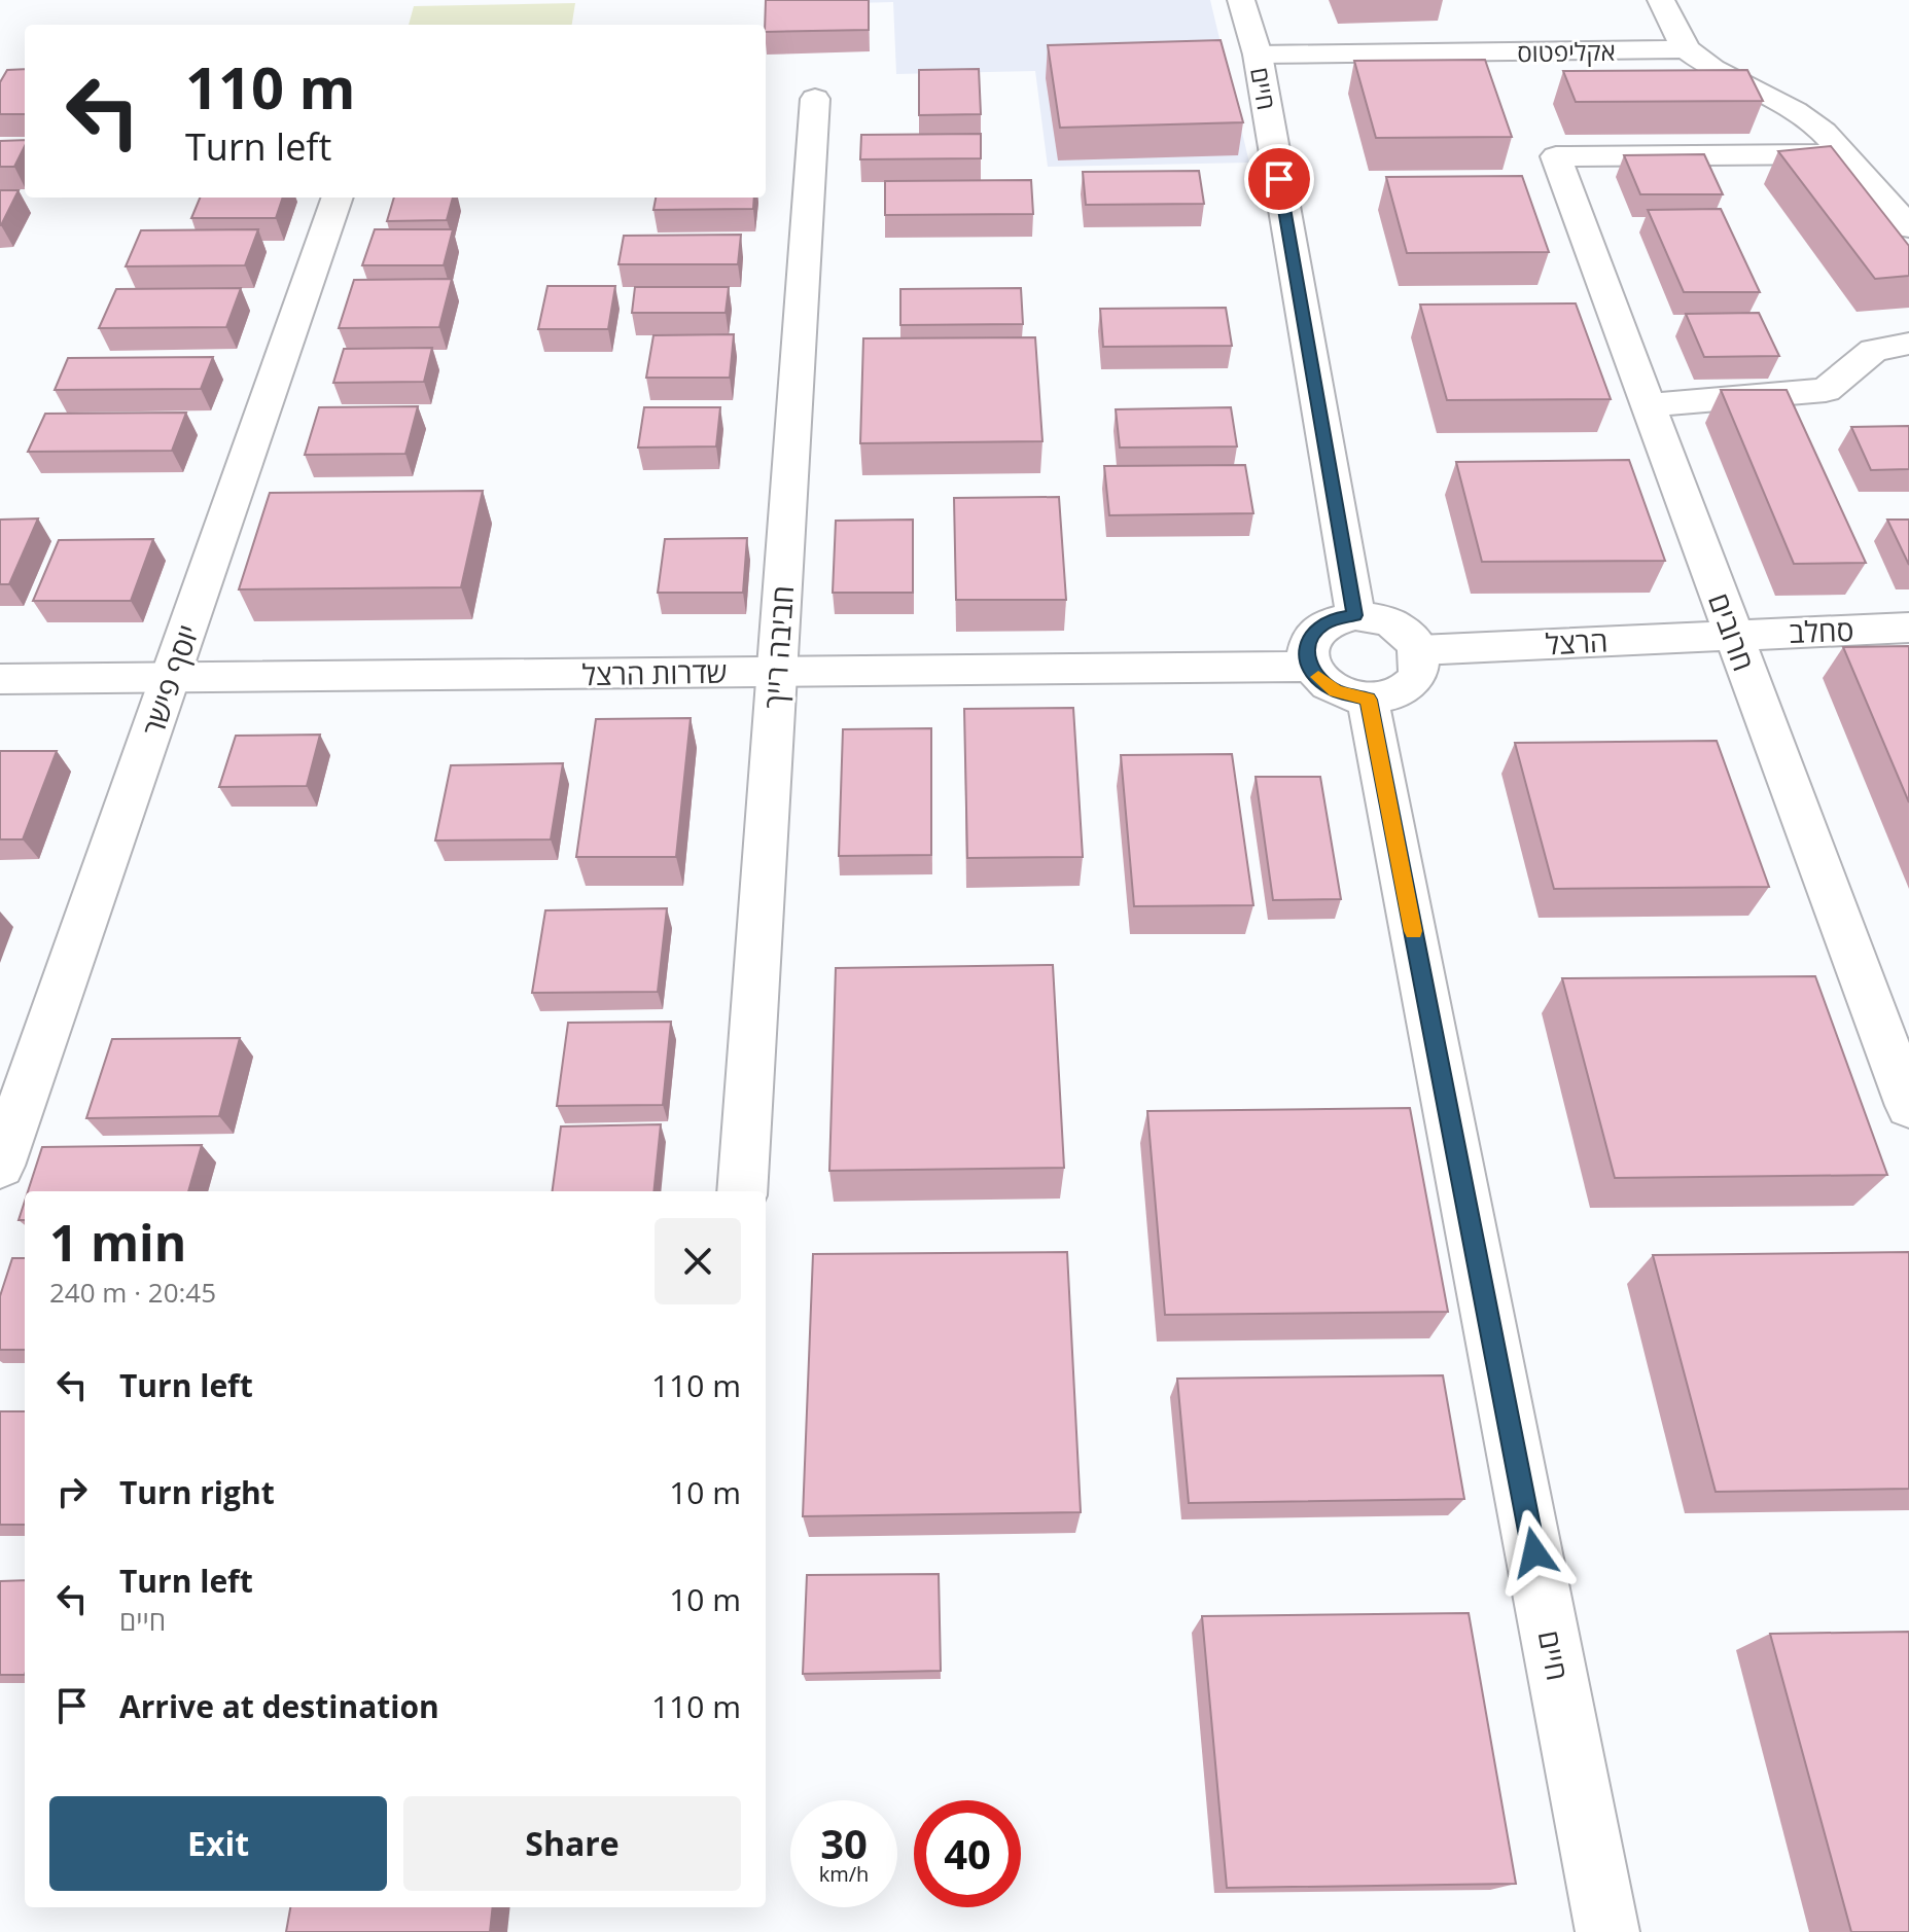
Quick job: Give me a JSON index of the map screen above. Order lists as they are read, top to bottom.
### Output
{
  "streets": {
    "street": [
      "אקליפטוס",
      "חיים",
      "סחלב",
      "חרובים",
      "הרצל",
      "חביבה רייך",
      "שדרות הרצל",
      "יוסף פישר"
    ]
  },
  "crossings": [
    ["אקליפטוס", "חיים"],
    ["חיים", "הרצל"],
    ["חיים", "שדרות הרצל"],
    ["סחלב", "חרובים"],
    ["סחלב", "הרצל"],
    ["חרובים", "הרצל"],
    ["הרצל", "שדרות הרצל"],
    ["חביבה רייך", "שדרות הרצל"],
    ["שדרות הרצל", "יוסף פישר"]
  ],
  "page": {
    "turn": ["110 m", "Turn left"],
    "heading": ["1 min", "240 m · 20:45"],
    "list": [
      {
        "name": "Turn left",
        "value": "110 m"
      },
      {
        "name": "Turn right",
        "value": "10 m"
      },
      {
        "name": "Turn left",
        "note": "חיים",
        "value": "10 m"
      },
      {
        "name": "Arrive at destination",
        "value": "110 m"
      }
    ],
    "buttons": ["Exit", "Share"],
    "speed": "30 km/h",
    "limit": "40"
  }
}
